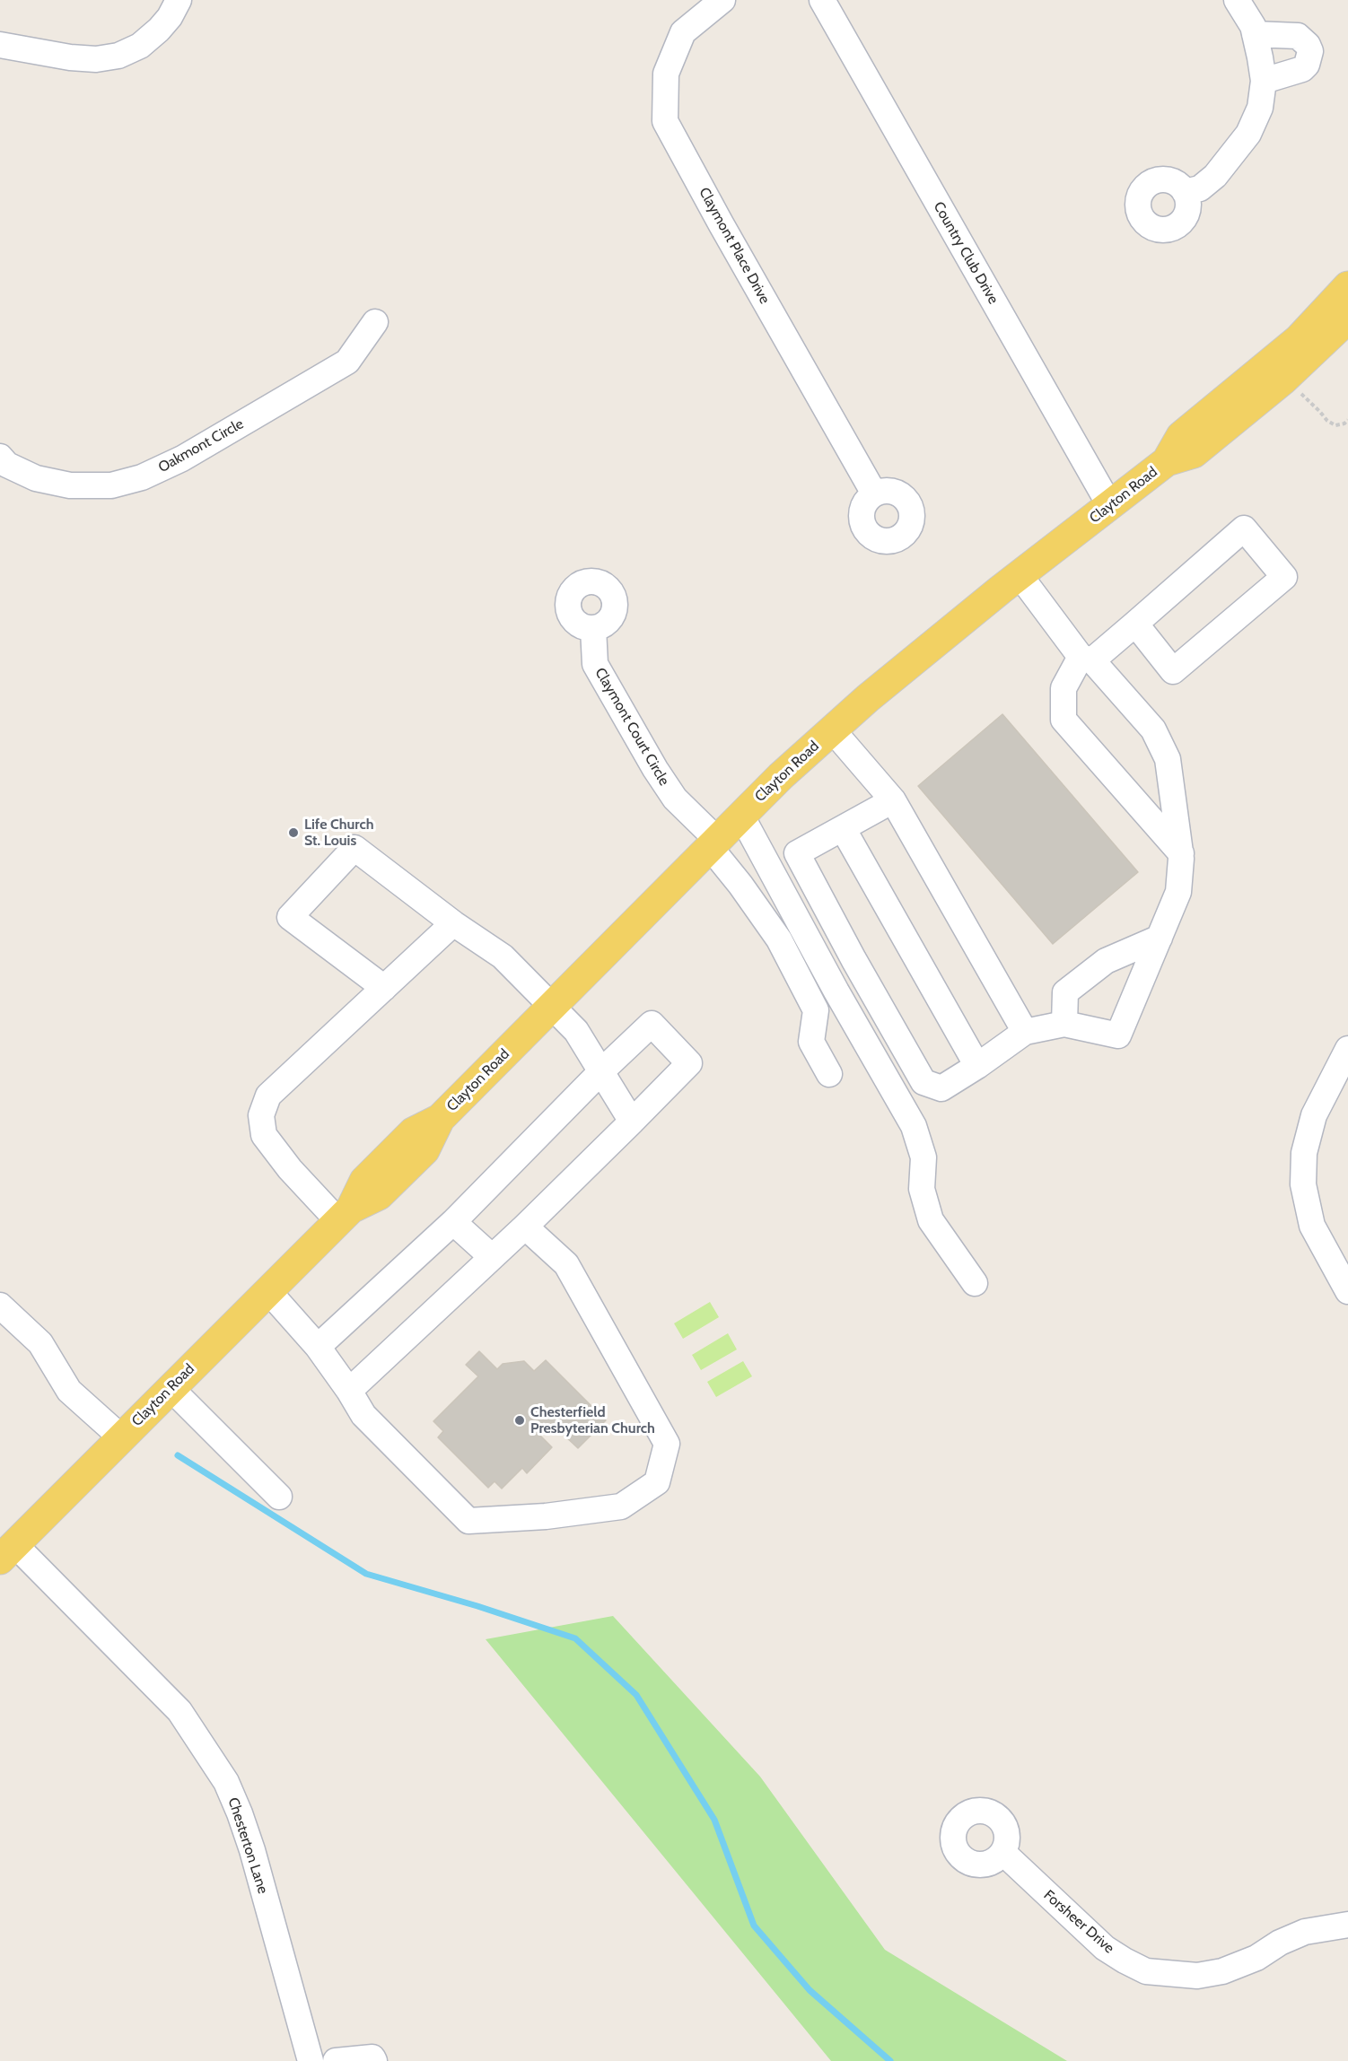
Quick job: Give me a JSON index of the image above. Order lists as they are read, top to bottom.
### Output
{
  "streets": {
    "main road": ["Clayton Road"],
    "street": [
      "Claymont Place Drive",
      "Country Club Drive",
      "Oakmont Circle",
      "Claymont Court Circle",
      "Chesterton Lane",
      "Forsheer Drive"
    ]
  },
  "crossings": [
    ["Country Club Drive", "Clayton Road"],
    ["Clayton Road", "Claymont Court Circle"],
    ["Clayton Road", "Chesterton Lane"]
  ],
  "places": ["Life Church St. Louis", "Chesterfield Presbyterian Church"]
}
